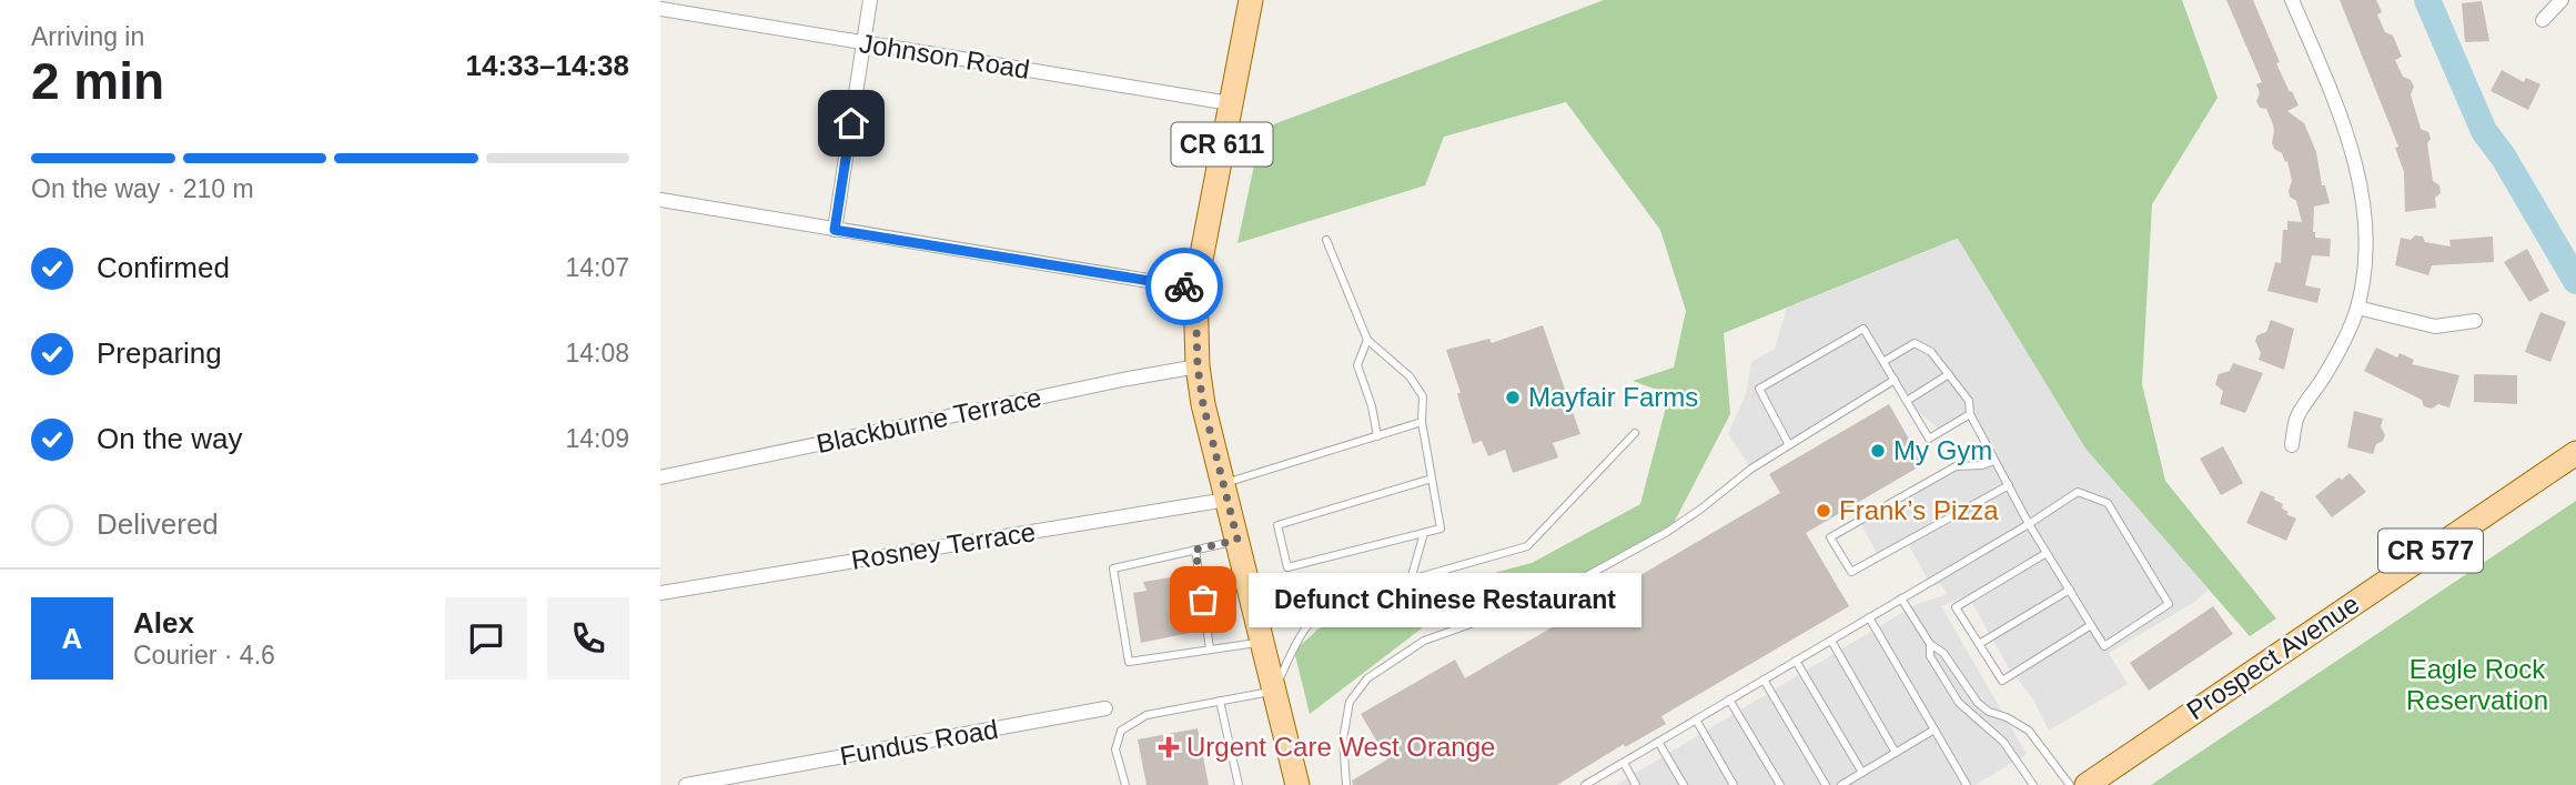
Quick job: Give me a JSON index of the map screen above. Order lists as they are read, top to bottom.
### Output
{
  "streets": {
    "main road": ["CR 611", "CR 577", "Prospect Avenue"],
    "street": [
      "Johnson Road",
      "Blackburne Terrace",
      "Rosney Terrace",
      "Fundus Road"
    ]
  },
  "crossings": [
    ["Johnson Road", "CR 611"],
    ["CR 611", "Blackburne Terrace"],
    ["CR 611", "Rosney Terrace"]
  ],
  "parks": ["Eagle Rock Reservation"],
  "places": {
    "other": [
      "Mayfair Farms",
      "My Gym",
      "Frank’s Pizza",
      "Defunct Chinese Restaurant"
    ],
    "health": ["Urgent Care West Orange"]
  },
  "page": {
    "heading": ["2 min", "Arriving in", "14:33–14:38"],
    "panel": ["Alex", "Courier · 4.6"],
    "bar": "On the way · 210 m",
    "list": [
      ["Confirmed", "14:07"],
      ["Preparing", "14:08"],
      ["On the way", "14:09"],
      "Delivered"
    ],
    "bubble": "Defunct Chinese Restaurant",
    "round": "A"
  }
}
